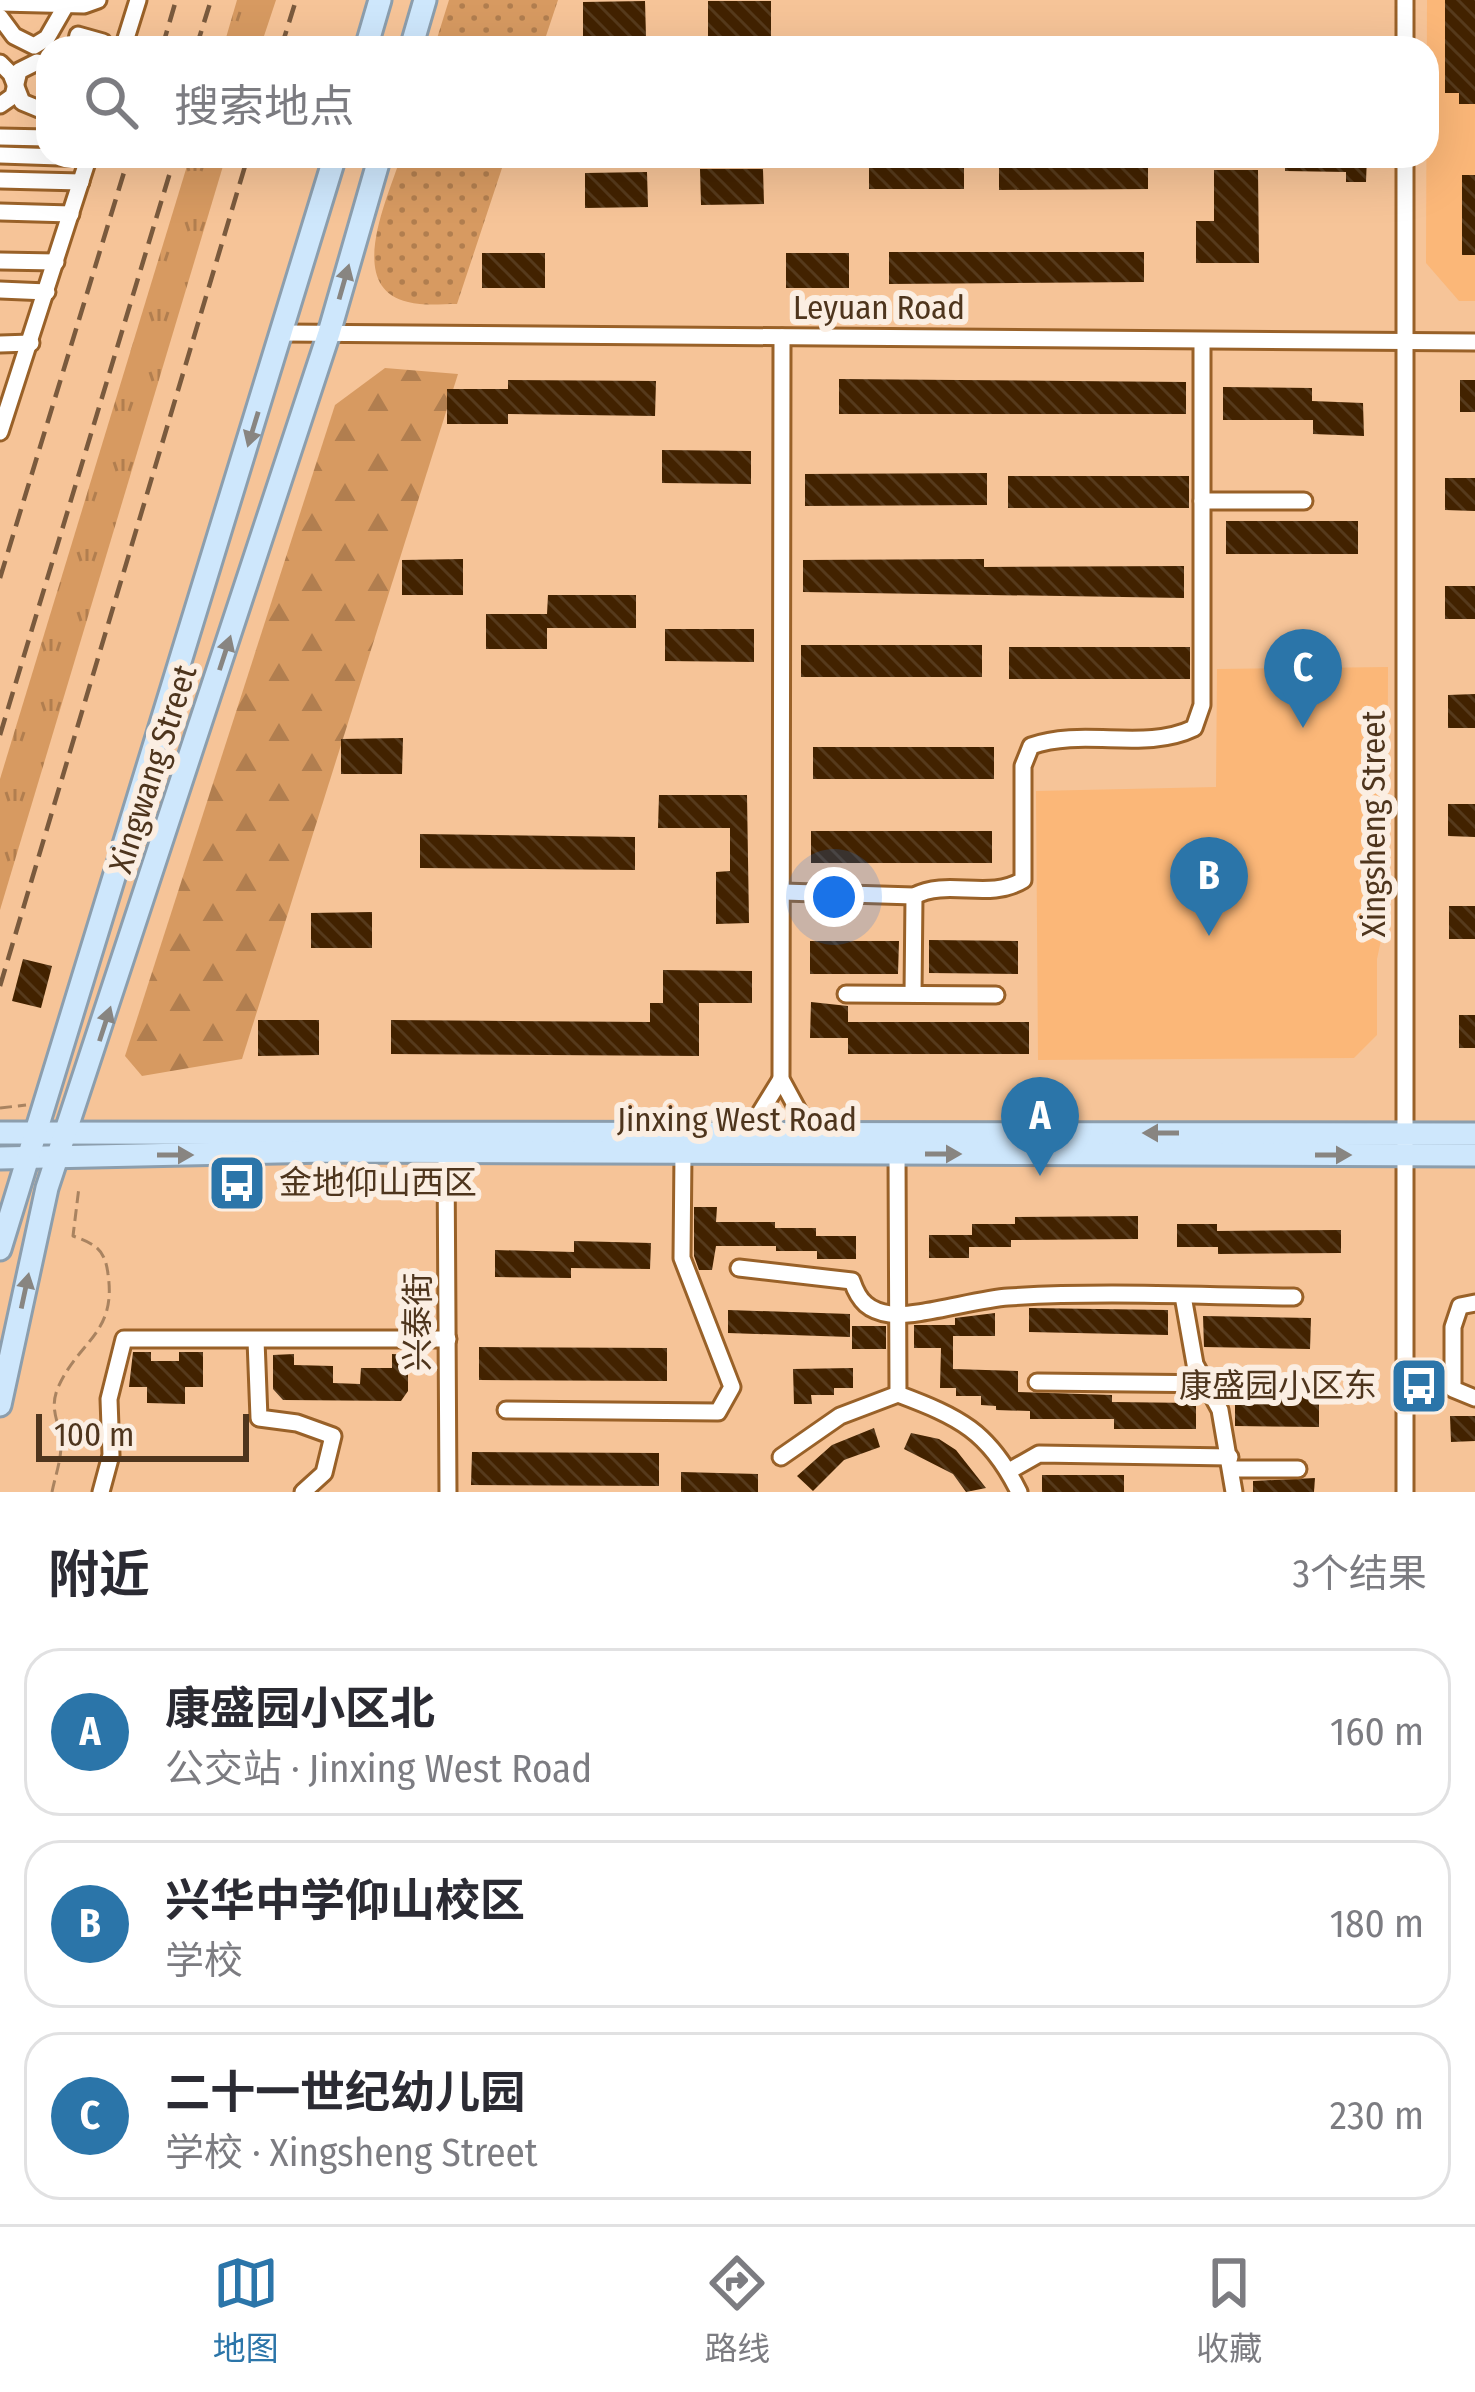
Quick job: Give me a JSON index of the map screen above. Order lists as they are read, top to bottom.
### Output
{
  "streets": {
    "main road": ["Xingwang Street", "Jinxing West Road"],
    "street": ["Leyuan Road", "Xingsheng Street", "兴泰街"]
  },
  "crossings": [
    ["Leyuan Road", "Xingwang Street"],
    ["Leyuan Road", "Xingsheng Street"],
    ["Xingwang Street", "Jinxing West Road"],
    ["Xingsheng Street", "Jinxing West Road"],
    ["Jinxing West Road", "兴泰街"]
  ],
  "places": {
    "bus stop": ["金地仰山西区", "康盛园小区东"]
  },
  "scale_bar": "100 m",
  "page": {
    "search": "搜索地点",
    "pins": ["C", "B", "A"],
    "scale": "100 m",
    "heading": ["附近", "3个结果"],
    "list": [
      {
        "mark": "A",
        "name": "康盛园小区北",
        "note": "公交站 · Jinxing West Road",
        "value": "160 m"
      },
      {
        "mark": "B",
        "name": "兴华中学仰山校区",
        "note": "学校",
        "value": "180 m"
      },
      {
        "mark": "C",
        "name": "二十一世纪幼儿园",
        "note": "学校 · Xingsheng Street",
        "value": "230 m"
      }
    ],
    "nav": ["地图", "路线", "收藏"]
  }
}
